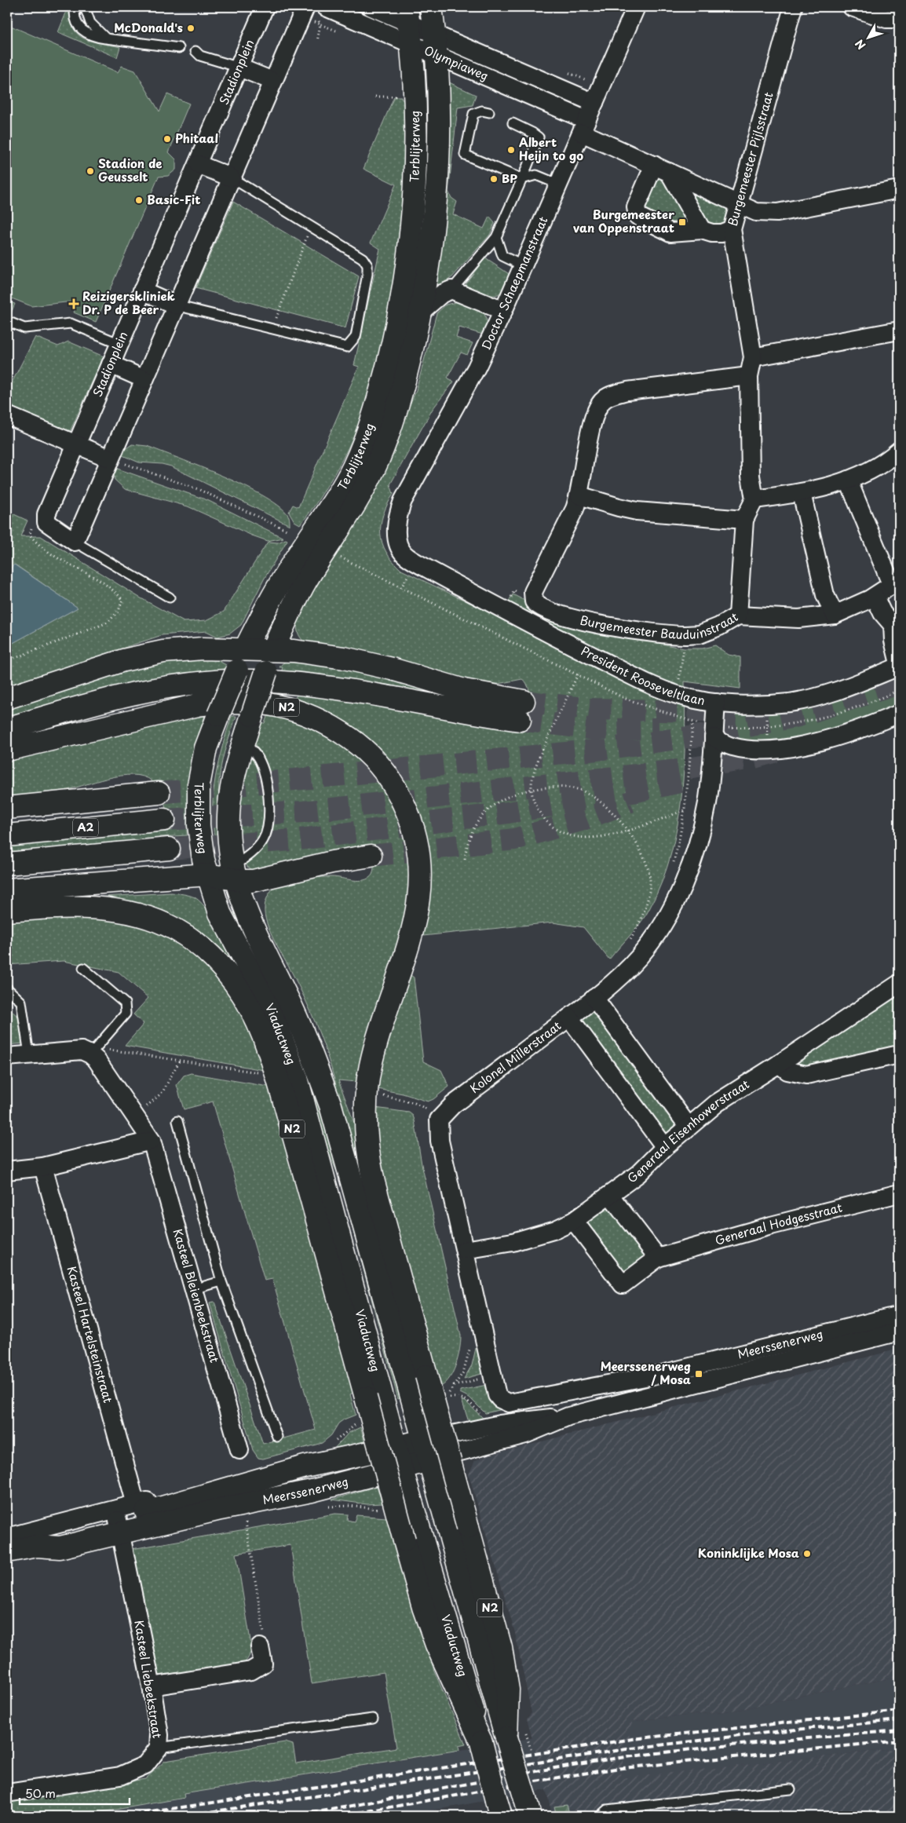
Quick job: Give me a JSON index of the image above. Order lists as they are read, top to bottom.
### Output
{
  "streets": {
    "main road": [
      "Terblijterweg",
      "N2",
      "A2",
      "Viaductweg",
      "Meerssenerweg"
    ],
    "street": [
      "Olympiaweg",
      "Stadionplein",
      "Burgemeester Pijlsstraat",
      "Doctor Schaepmanstraat",
      "Burgemeester Bauduinstraat",
      "President Rooseveltlaan",
      "Kolonel Millerstraat",
      "Generaal Eisenhowerstraat",
      "Generaal Hodgesstraat",
      "Kasteel Bleienbeekstraat",
      "Kasteel Hartelsteinstraat",
      "Kasteel Liebeekstraat"
    ]
  },
  "crossings": [
    ["Olympiaweg", "Terblijterweg"],
    ["Olympiaweg", "Doctor Schaepmanstraat"],
    ["Terblijterweg", "N2"],
    ["Terblijterweg", "Viaductweg"],
    ["Doctor Schaepmanstraat", "President Rooseveltlaan"],
    ["President Rooseveltlaan", "Kolonel Millerstraat"],
    ["N2", "Viaductweg"],
    ["Viaductweg", "Meerssenerweg"],
    ["Meerssenerweg", "Kasteel Liebeekstraat"]
  ],
  "places": {
    "other": [
      "McDonald's",
      "Phitaal",
      "Albert Heijn to go",
      "Stadion de Geusselt",
      "BP",
      "Basic-Fit",
      "Koninklijke Mosa"
    ],
    "transit": ["Burgemeester van Oppenstraat", "Meerssenerweg / Mosa"],
    "health": ["Reizigerskliniek Dr. P de Beer"]
  },
  "scale_bar": "50 m",
  "north": "bottom left"
}
